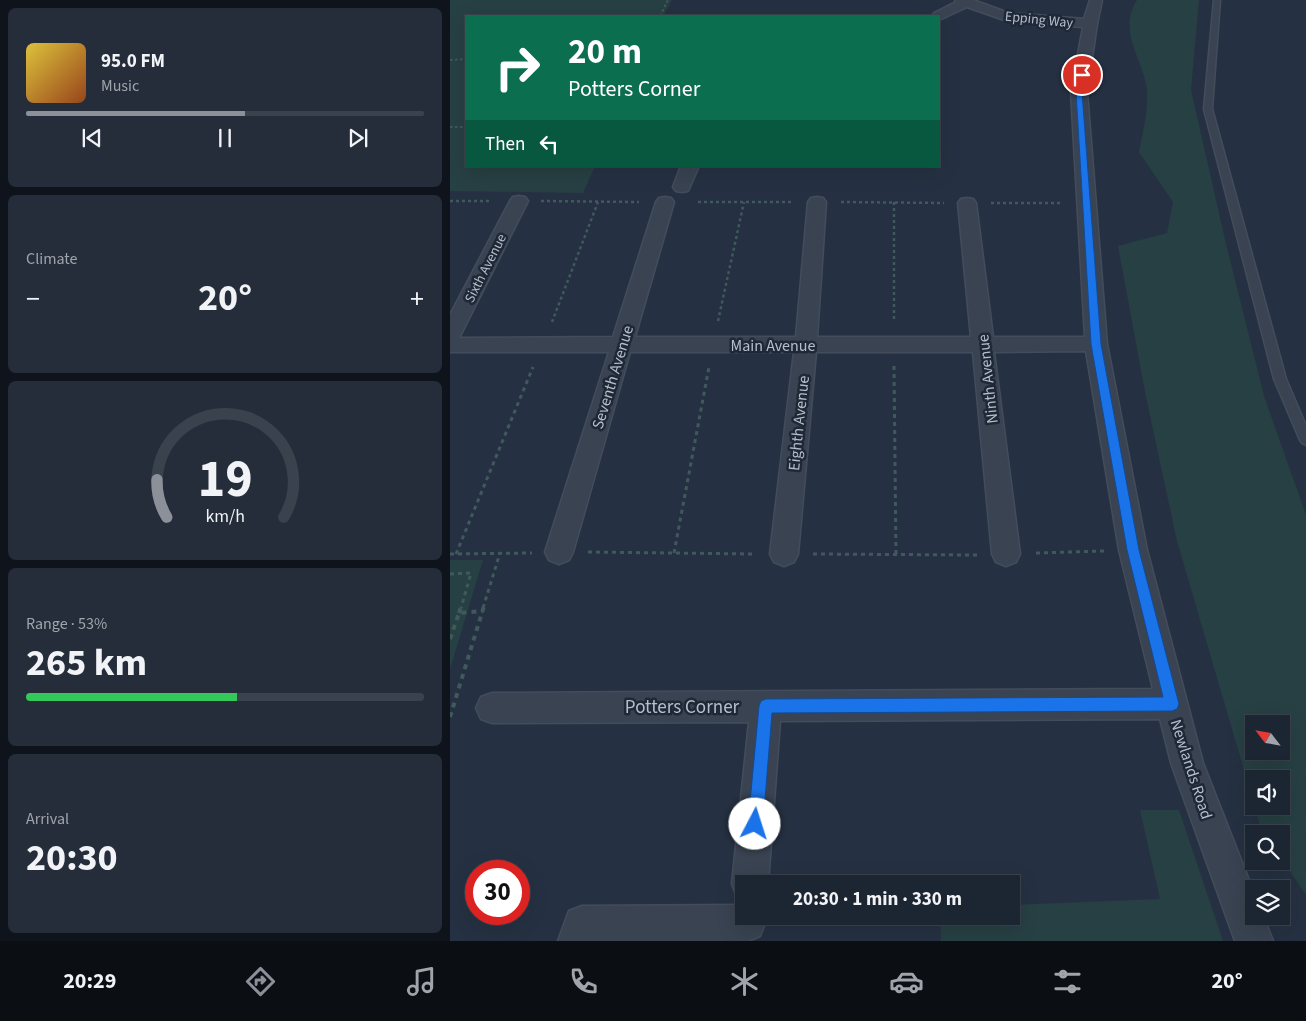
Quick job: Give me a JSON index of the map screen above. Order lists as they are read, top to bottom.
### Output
{
  "streets": {
    "street": [
      "Epping Way",
      "Sixth Avenue",
      "Main Avenue",
      "Seventh Avenue",
      "Ninth Avenue",
      "Eighth Avenue",
      "Potters Corner",
      "Newlands Road"
    ]
  },
  "crossings": [
    ["Epping Way", "Newlands Road"],
    ["Main Avenue", "Seventh Avenue"],
    ["Main Avenue", "Ninth Avenue"],
    ["Main Avenue", "Eighth Avenue"],
    ["Main Avenue", "Newlands Road"],
    ["Potters Corner", "Newlands Road"]
  ],
  "north": "top left",
  "page": {
    "turn": ["20 m", "Potters Corner"],
    "song": ["95.0 FM", "Music"],
    "then": "Then",
    "tile": [
      "Climate",
      ["Range · 53%", "265 km"],
      ["Arrival", "20:30"]
    ],
    "heat": ["−", "20°", "+"],
    "limit": "30",
    "trip": "20:30 · 1 min · 330 m",
    "tabs": ["20:29", "20°"],
    "gauge": ["19", "km/h"]
  }
}
